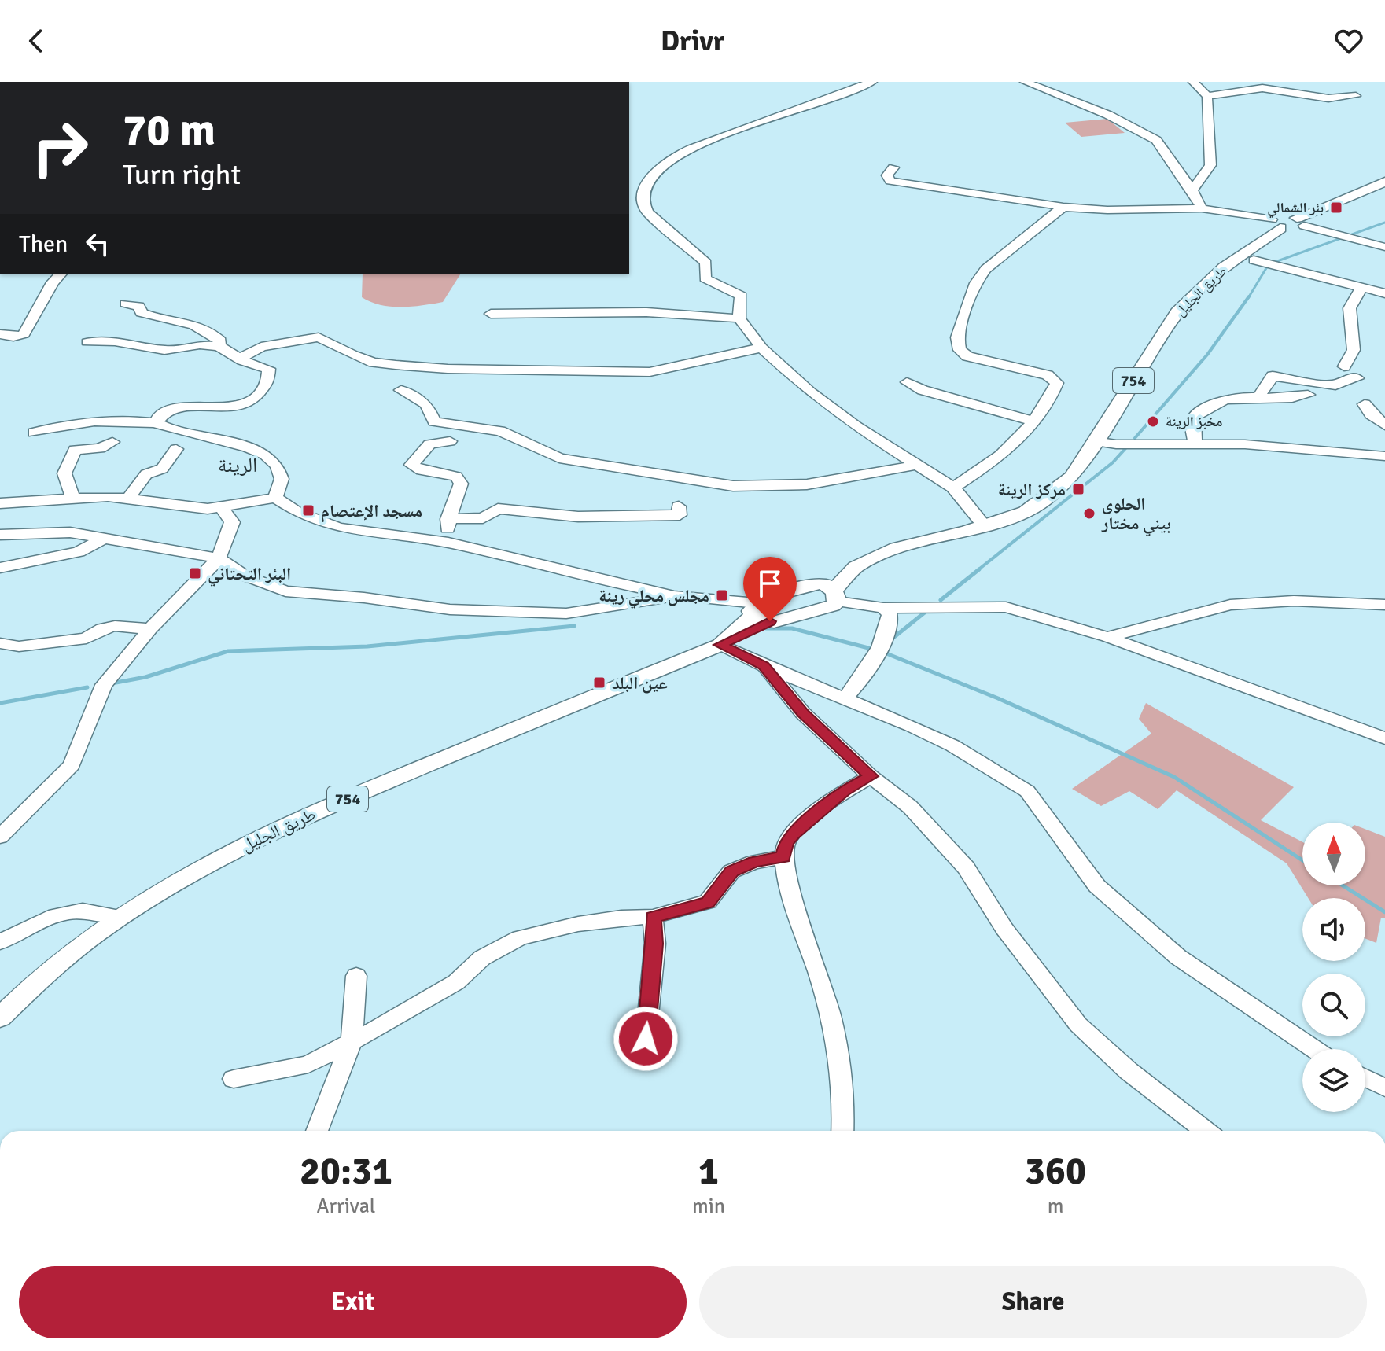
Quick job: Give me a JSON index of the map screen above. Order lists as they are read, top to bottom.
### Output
{
  "streets": {
    "main road": ["طريق الجليل", "754"]
  },
  "districts": ["الرينة"],
  "places": {
    "transit": [
      "بئر الشمالي",
      "مركز الرينة",
      "مسجد الإعتصام",
      "البئر التحتاني",
      "مجلس محلي رينة",
      "عين البلد"
    ],
    "other": ["مخبز الرينة", "الحلوى بيني مختار"]
  },
  "north": "top",
  "page": {
    "header": "Drivr",
    "turn": ["70 m", "Turn right"],
    "then": "Then",
    "eta": [
      "20:31",
      "Arrival",
      "1",
      "min",
      "360",
      "m"
    ],
    "buttons": ["Exit", "Share"]
  }
}
